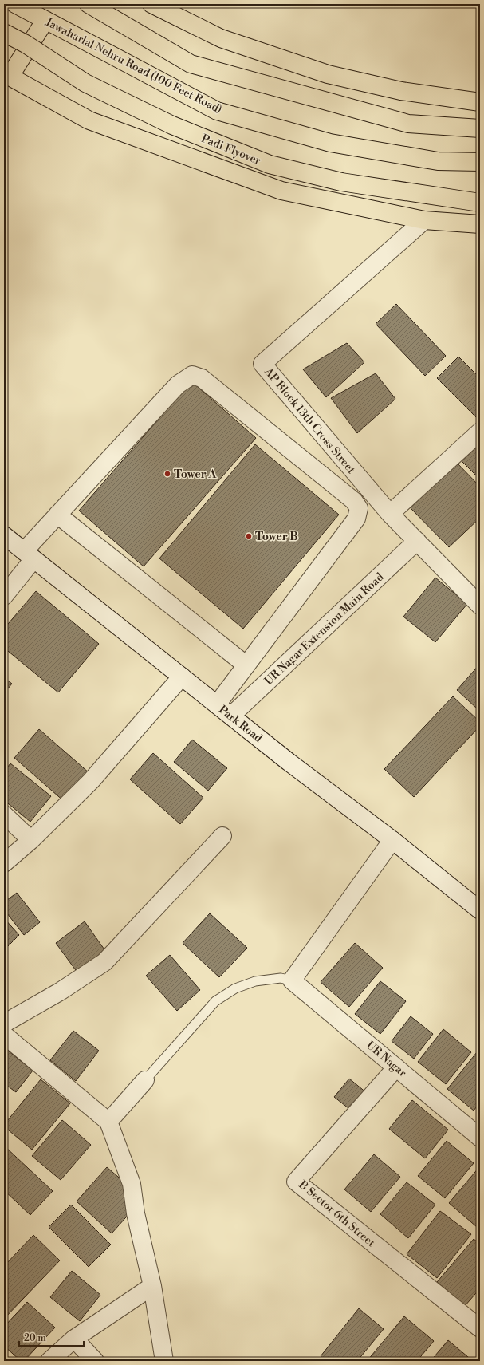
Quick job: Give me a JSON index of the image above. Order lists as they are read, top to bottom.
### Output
{
  "streets": {
    "main road": ["Jawaharlal Nehru Road (100 Feet Road)", "Padi Flyover"],
    "street": [
      "AP Block 13th Cross Street",
      "UR Nagar Extension Main Road",
      "Park Road",
      "UR Nagar",
      "B Sector 6th Street"
    ]
  },
  "crossings": [
    ["AP Block 13th Cross Street", "UR Nagar Extension Main Road"],
    ["UR Nagar Extension Main Road", "Park Road"],
    ["UR Nagar", "B Sector 6th Street"]
  ],
  "places": ["Tower A", "Tower B"],
  "scale_bar": "20 m"
}
